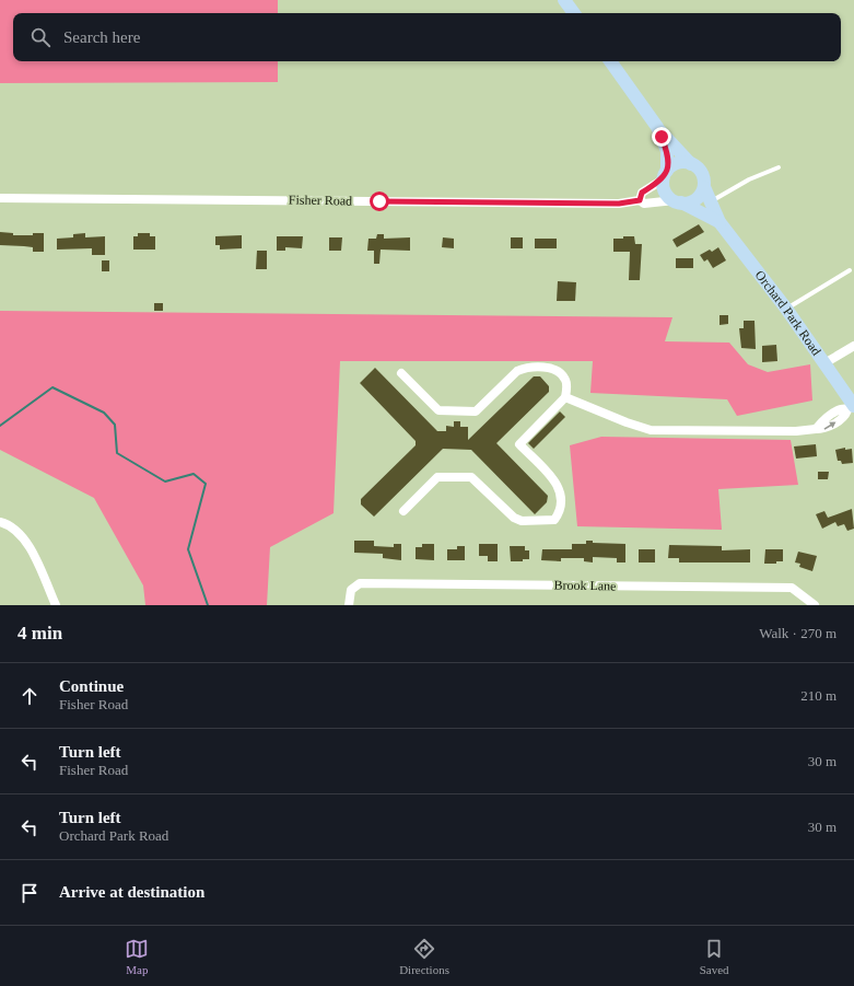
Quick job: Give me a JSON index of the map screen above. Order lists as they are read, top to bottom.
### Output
{
  "streets": {
    "main road": ["Orchard Park Road"],
    "street": ["Fisher Road", "Brook Lane"]
  },
  "crossings": [
    ["Fisher Road", "Orchard Park Road"]
  ],
  "page": {
    "search": "Search here",
    "heading": ["4 min", "Walk · 270 m"],
    "list": [
      ["Continue", "Fisher Road", "210 m"],
      ["Turn left", "Fisher Road", "30 m"],
      ["Turn left", "Orchard Park Road", "30 m"],
      "Arrive at destination"
    ],
    "nav": ["Map", "Directions", "Saved"]
  }
}
